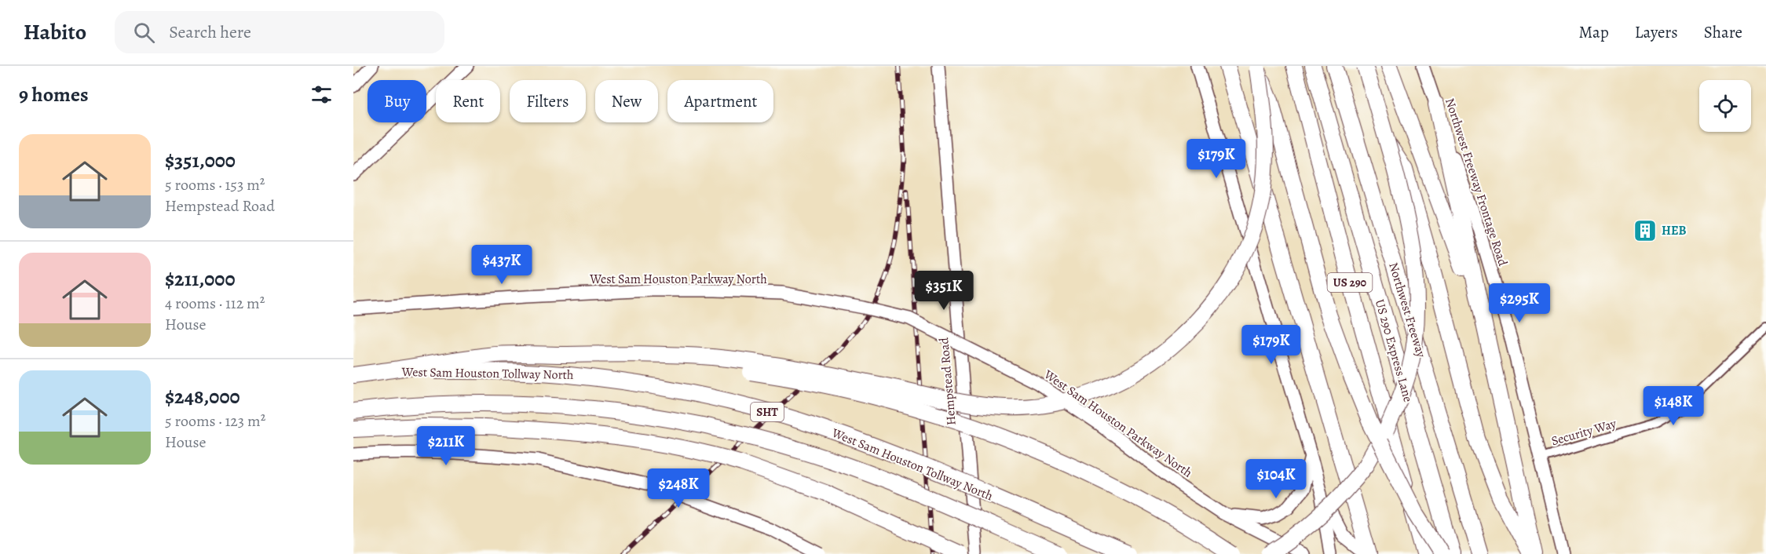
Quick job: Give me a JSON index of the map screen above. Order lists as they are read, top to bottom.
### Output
{
  "streets": {
    "highway": [
      "US 290",
      "Northwest Freeway",
      "US 290 Express Lane",
      "West Sam Houston Tollway North",
      "SHT"
    ],
    "main road": ["Northwest Freeway Frontage Road", "West Sam Houston Parkway North", "Hempstead Road"],
    "street": ["Security Way"]
  },
  "crossings": [
    ["Northwest Freeway Frontage Road", "Security Way"]
  ],
  "places": {
    "building": ["HEB"]
  },
  "page": {
    "header": "Habito",
    "search": "Search here",
    "nav": ["Map", "Layers", "Share"],
    "heading": "9 homes",
    "chip": [
      "Buy",
      "Rent",
      "Filters",
      "New",
      "Apartment"
    ],
    "list": [
      {
        "name": "$351,000",
        "note": "5 rooms · 153 m² · Hempstead Road"
      },
      {
        "name": "$211,000",
        "note": "4 rooms · 112 m² · House"
      },
      {
        "name": "$248,000",
        "note": "5 rooms · 123 m² · House"
      }
    ],
    "price": [
      "$179K",
      "$437K",
      "$351K",
      "$295K",
      "$179K",
      "$148K",
      "$211K",
      "$104K",
      "$248K"
    ]
  }
}
